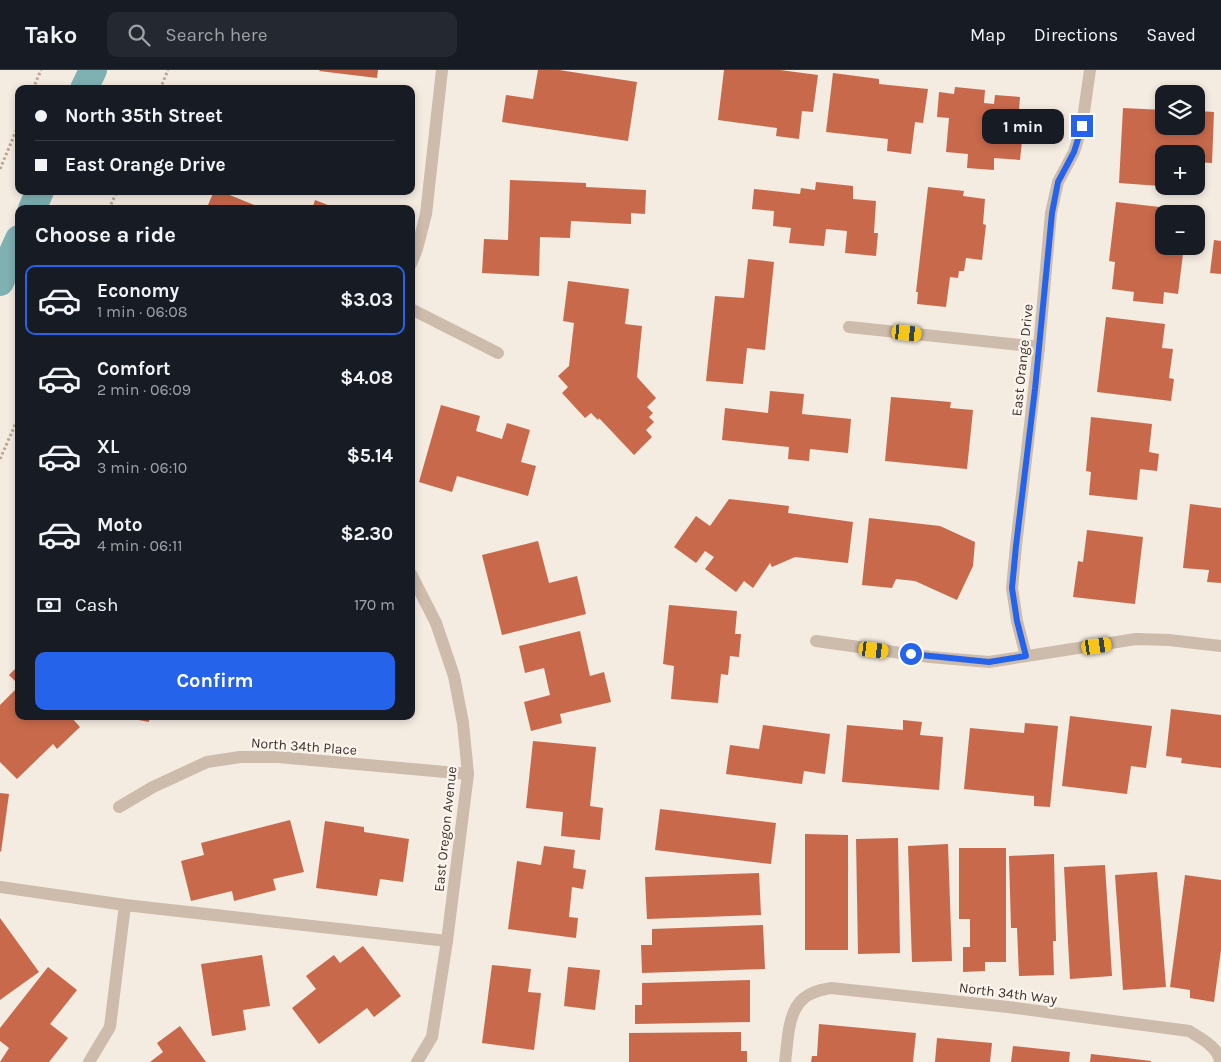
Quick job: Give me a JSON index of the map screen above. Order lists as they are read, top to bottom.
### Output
{
  "streets": {
    "street": [
      "East Orange Drive",
      "North 34th Place",
      "East Oregon Avenue",
      "North 34th Way"
    ]
  },
  "crossings": [
    ["North 34th Place", "East Oregon Avenue"]
  ],
  "page": {
    "header": "Tako",
    "search": "Search here",
    "nav": ["Map", "Directions", "Saved"],
    "map_buttons": ["+", "−"],
    "banner": ["North 35th Street", "East Orange Drive"],
    "bubble": "1 min",
    "heading": "Choose a ride",
    "list": [
      {
        "name": "Economy",
        "note": "1 min · 06:08",
        "value": "$3.03"
      },
      {
        "name": "Comfort",
        "note": "2 min · 06:09",
        "value": "$4.08"
      },
      {
        "name": "XL",
        "note": "3 min · 06:10",
        "value": "$5.14"
      },
      {
        "name": "Moto",
        "note": "4 min · 06:11",
        "value": "$2.30"
      }
    ],
    "pay": ["Cash", "170 m"],
    "buttons": "Confirm"
  }
}
